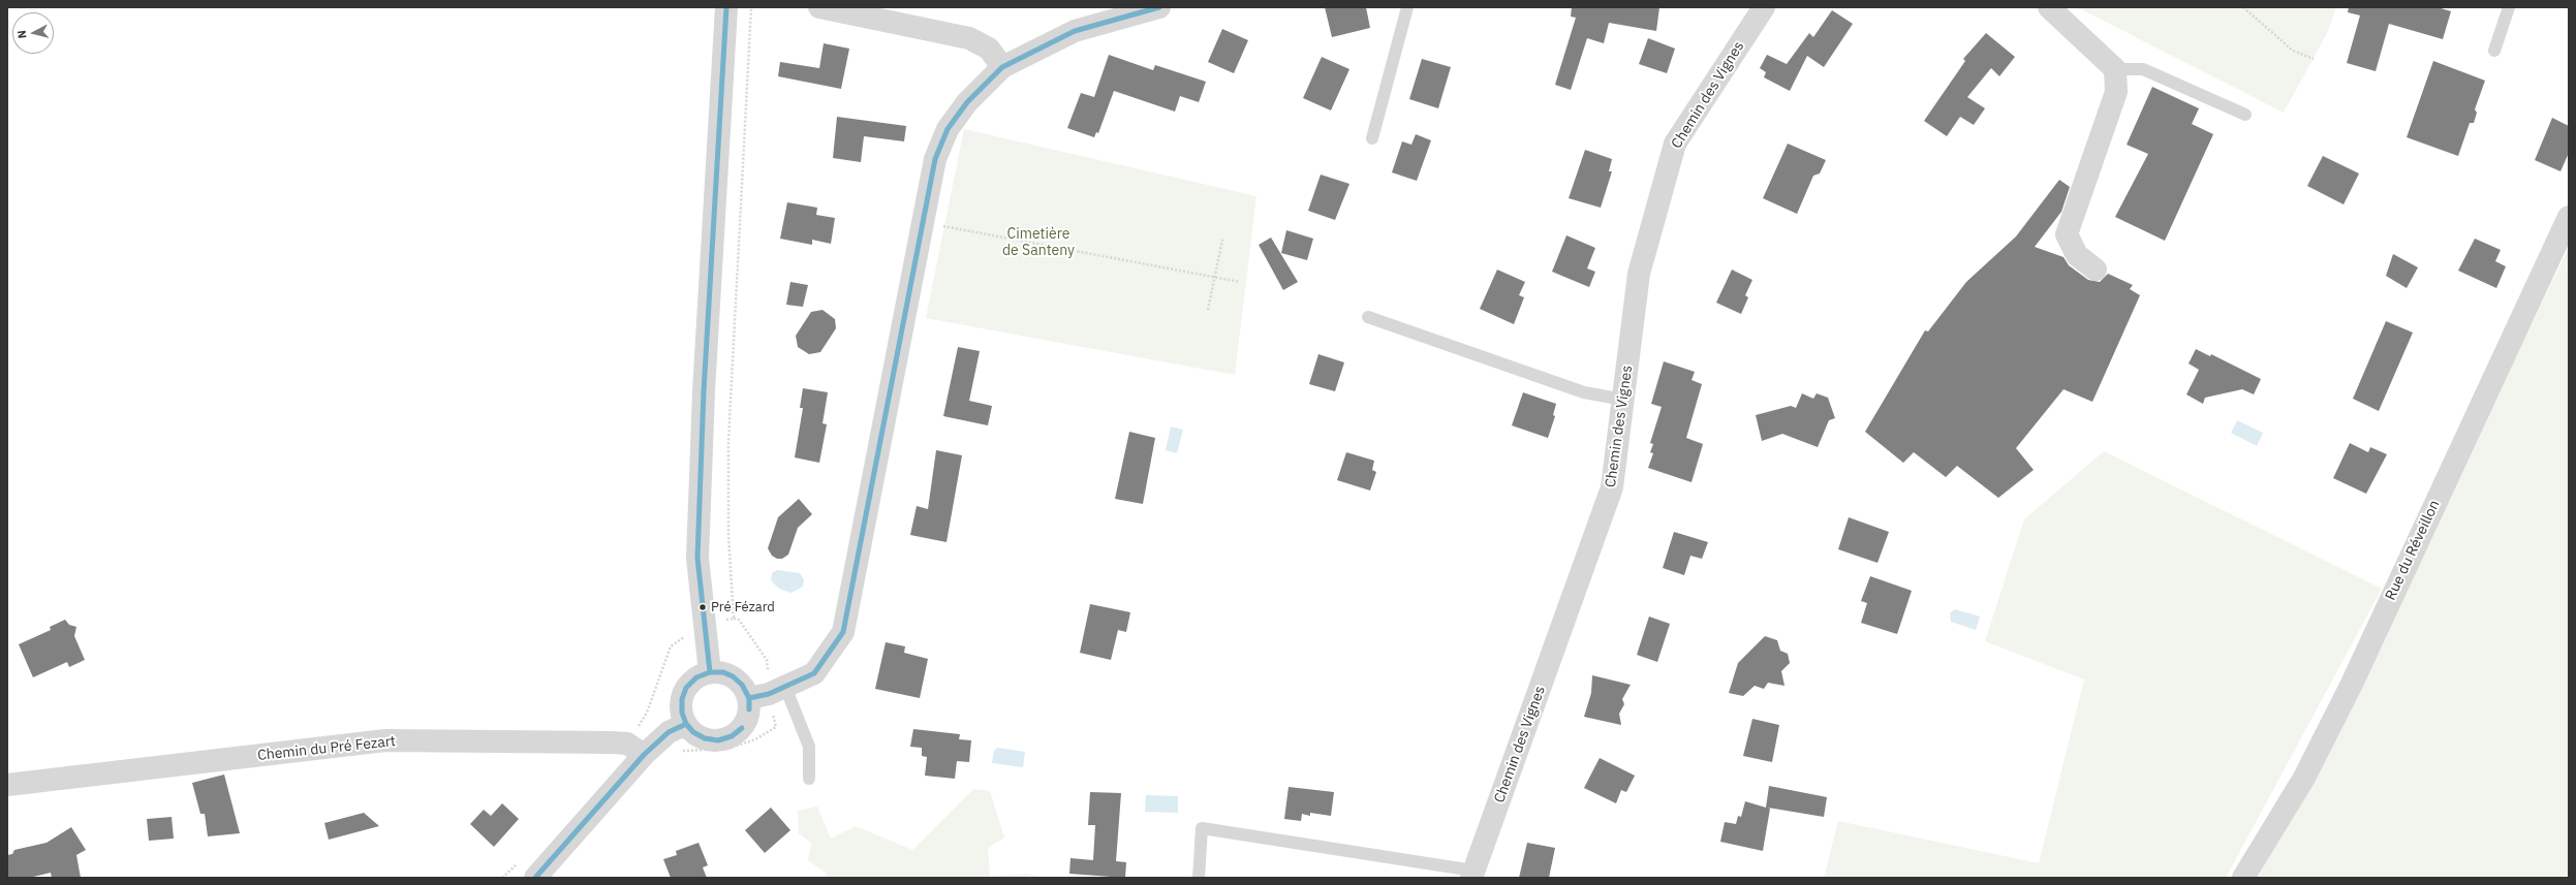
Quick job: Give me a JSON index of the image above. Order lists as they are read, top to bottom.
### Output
{
  "streets": {
    "street": ["Chemin des Vignes", "Rue du Réveillon", "Chemin du Pré Fezart"]
  },
  "parks": ["Cimetière de Santeny"],
  "places": ["Pré Fézard"],
  "north": "left"
}
